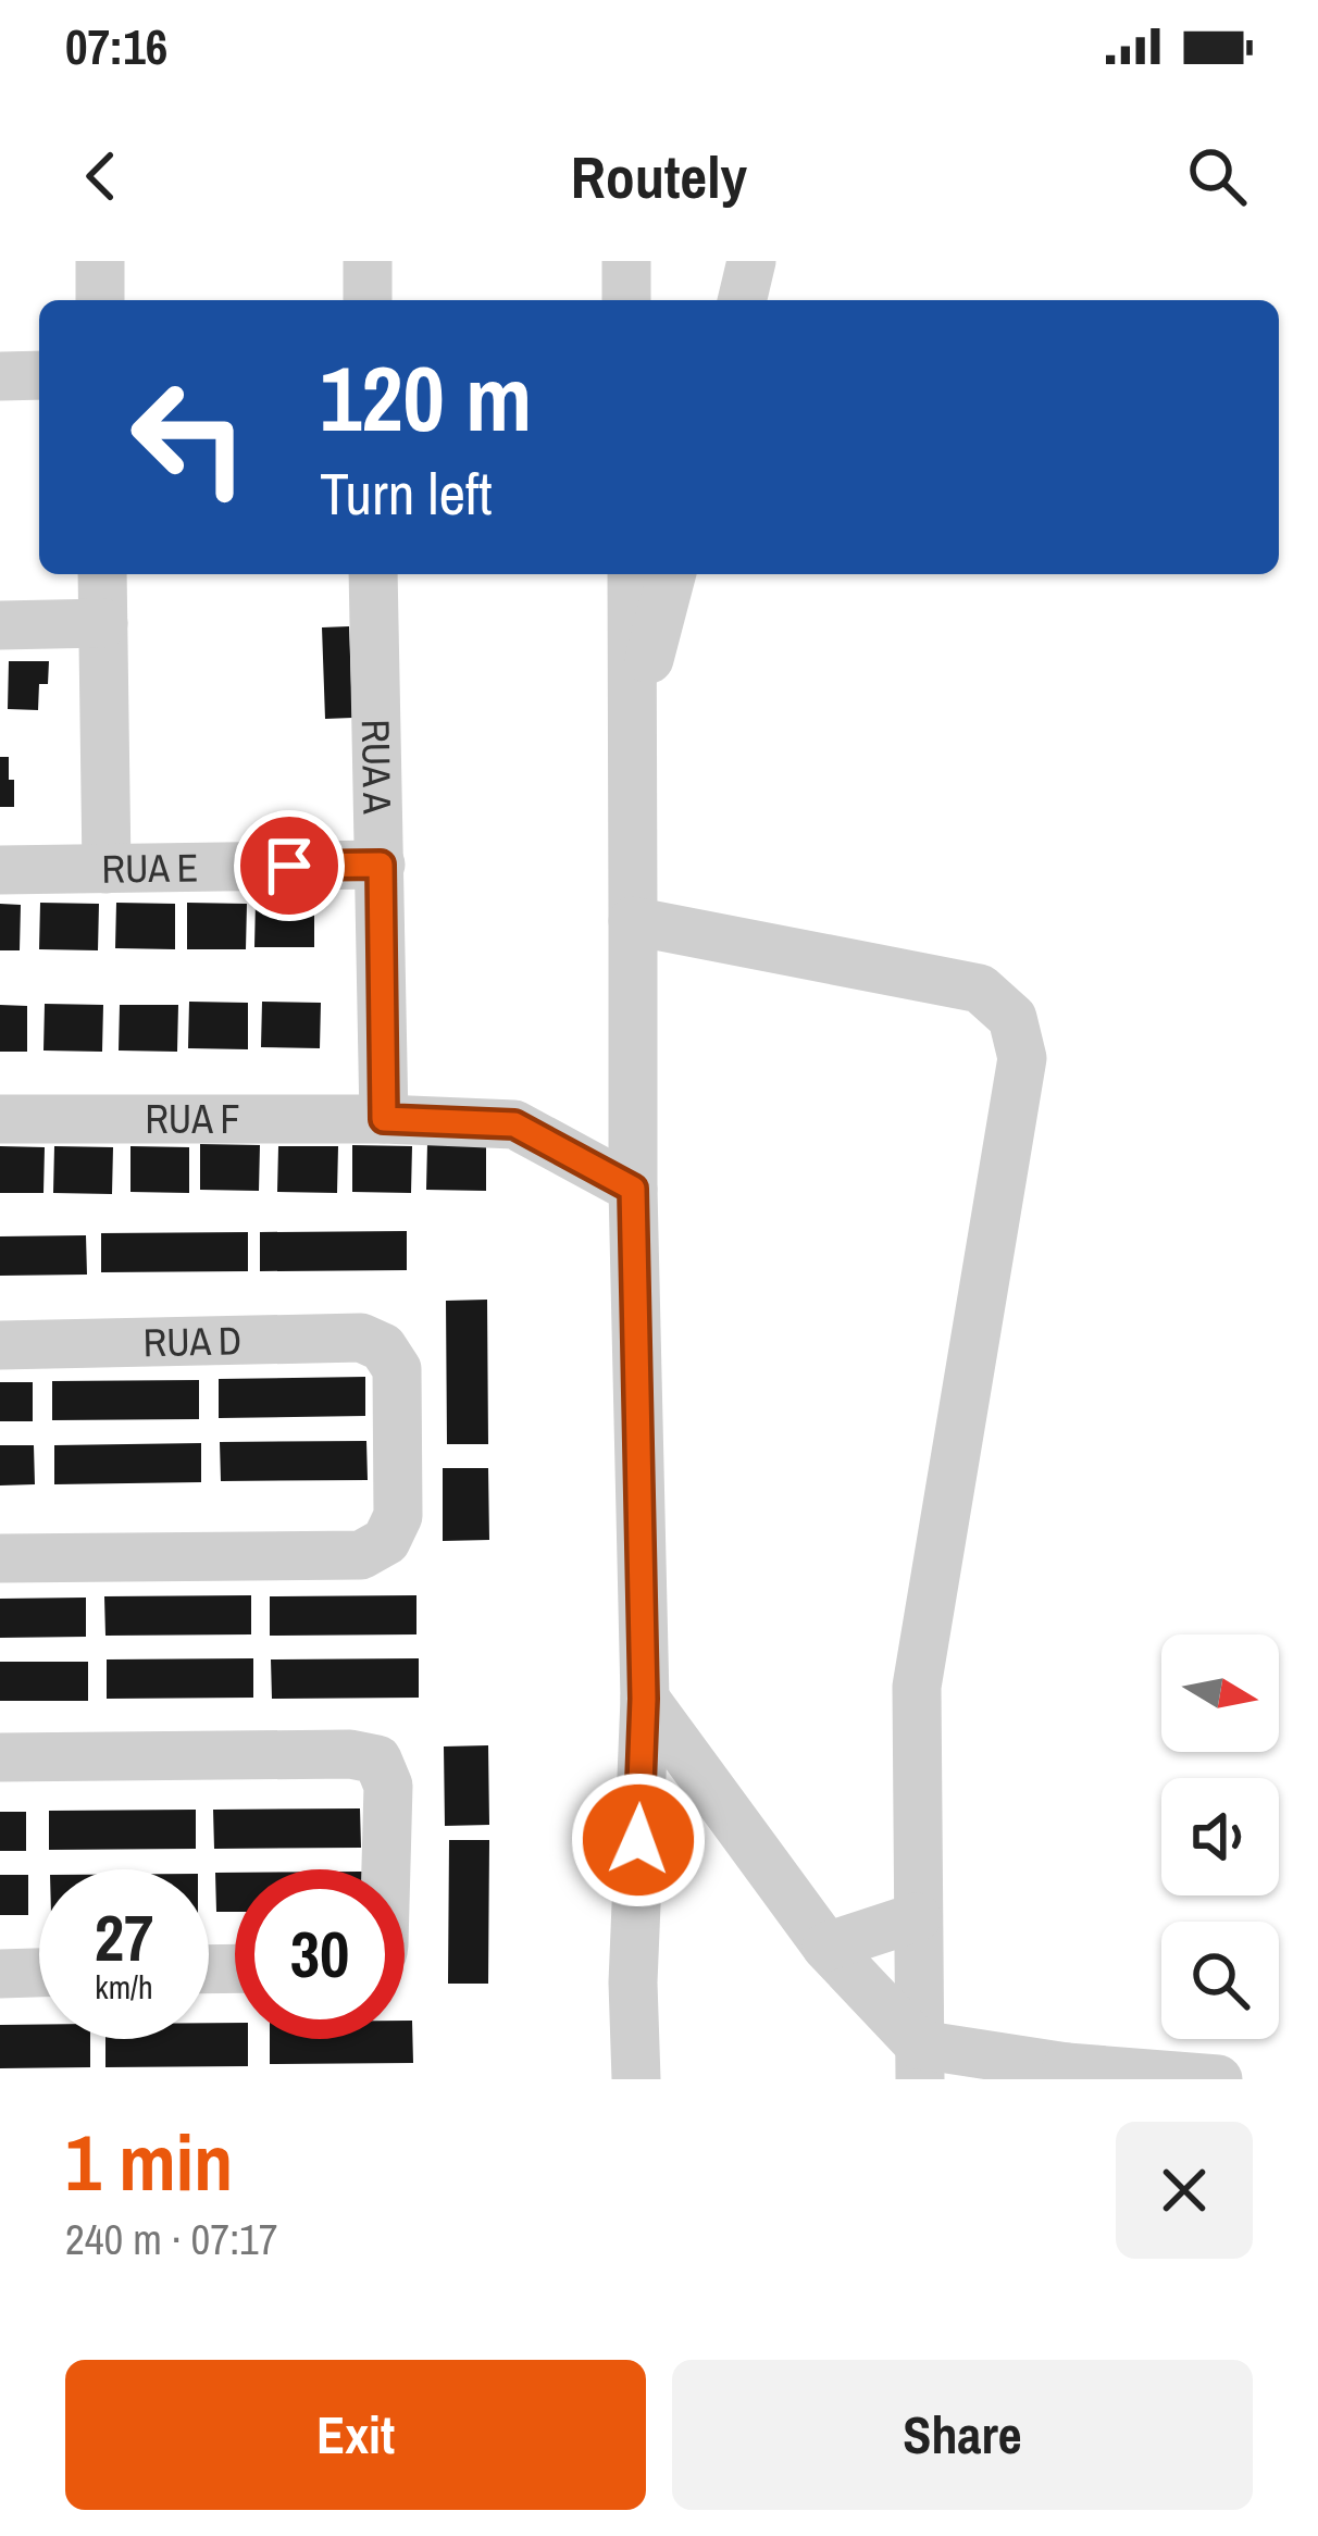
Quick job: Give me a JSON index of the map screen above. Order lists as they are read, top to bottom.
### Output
{
  "streets": {
    "street": [
      "RUA A",
      "RUA E",
      "RUA F",
      "RUA D"
    ]
  },
  "crossings": [
    ["RUA A", "RUA E"],
    ["RUA A", "RUA F"]
  ],
  "north": "right",
  "page": {
    "status": "07:16",
    "header": "Routely",
    "turn": ["120 m", "Turn left"],
    "speed": "27 km/h",
    "limit": "30",
    "heading": ["1 min", "240 m · 07:17"],
    "buttons": ["Exit", "Share"]
  }
}
